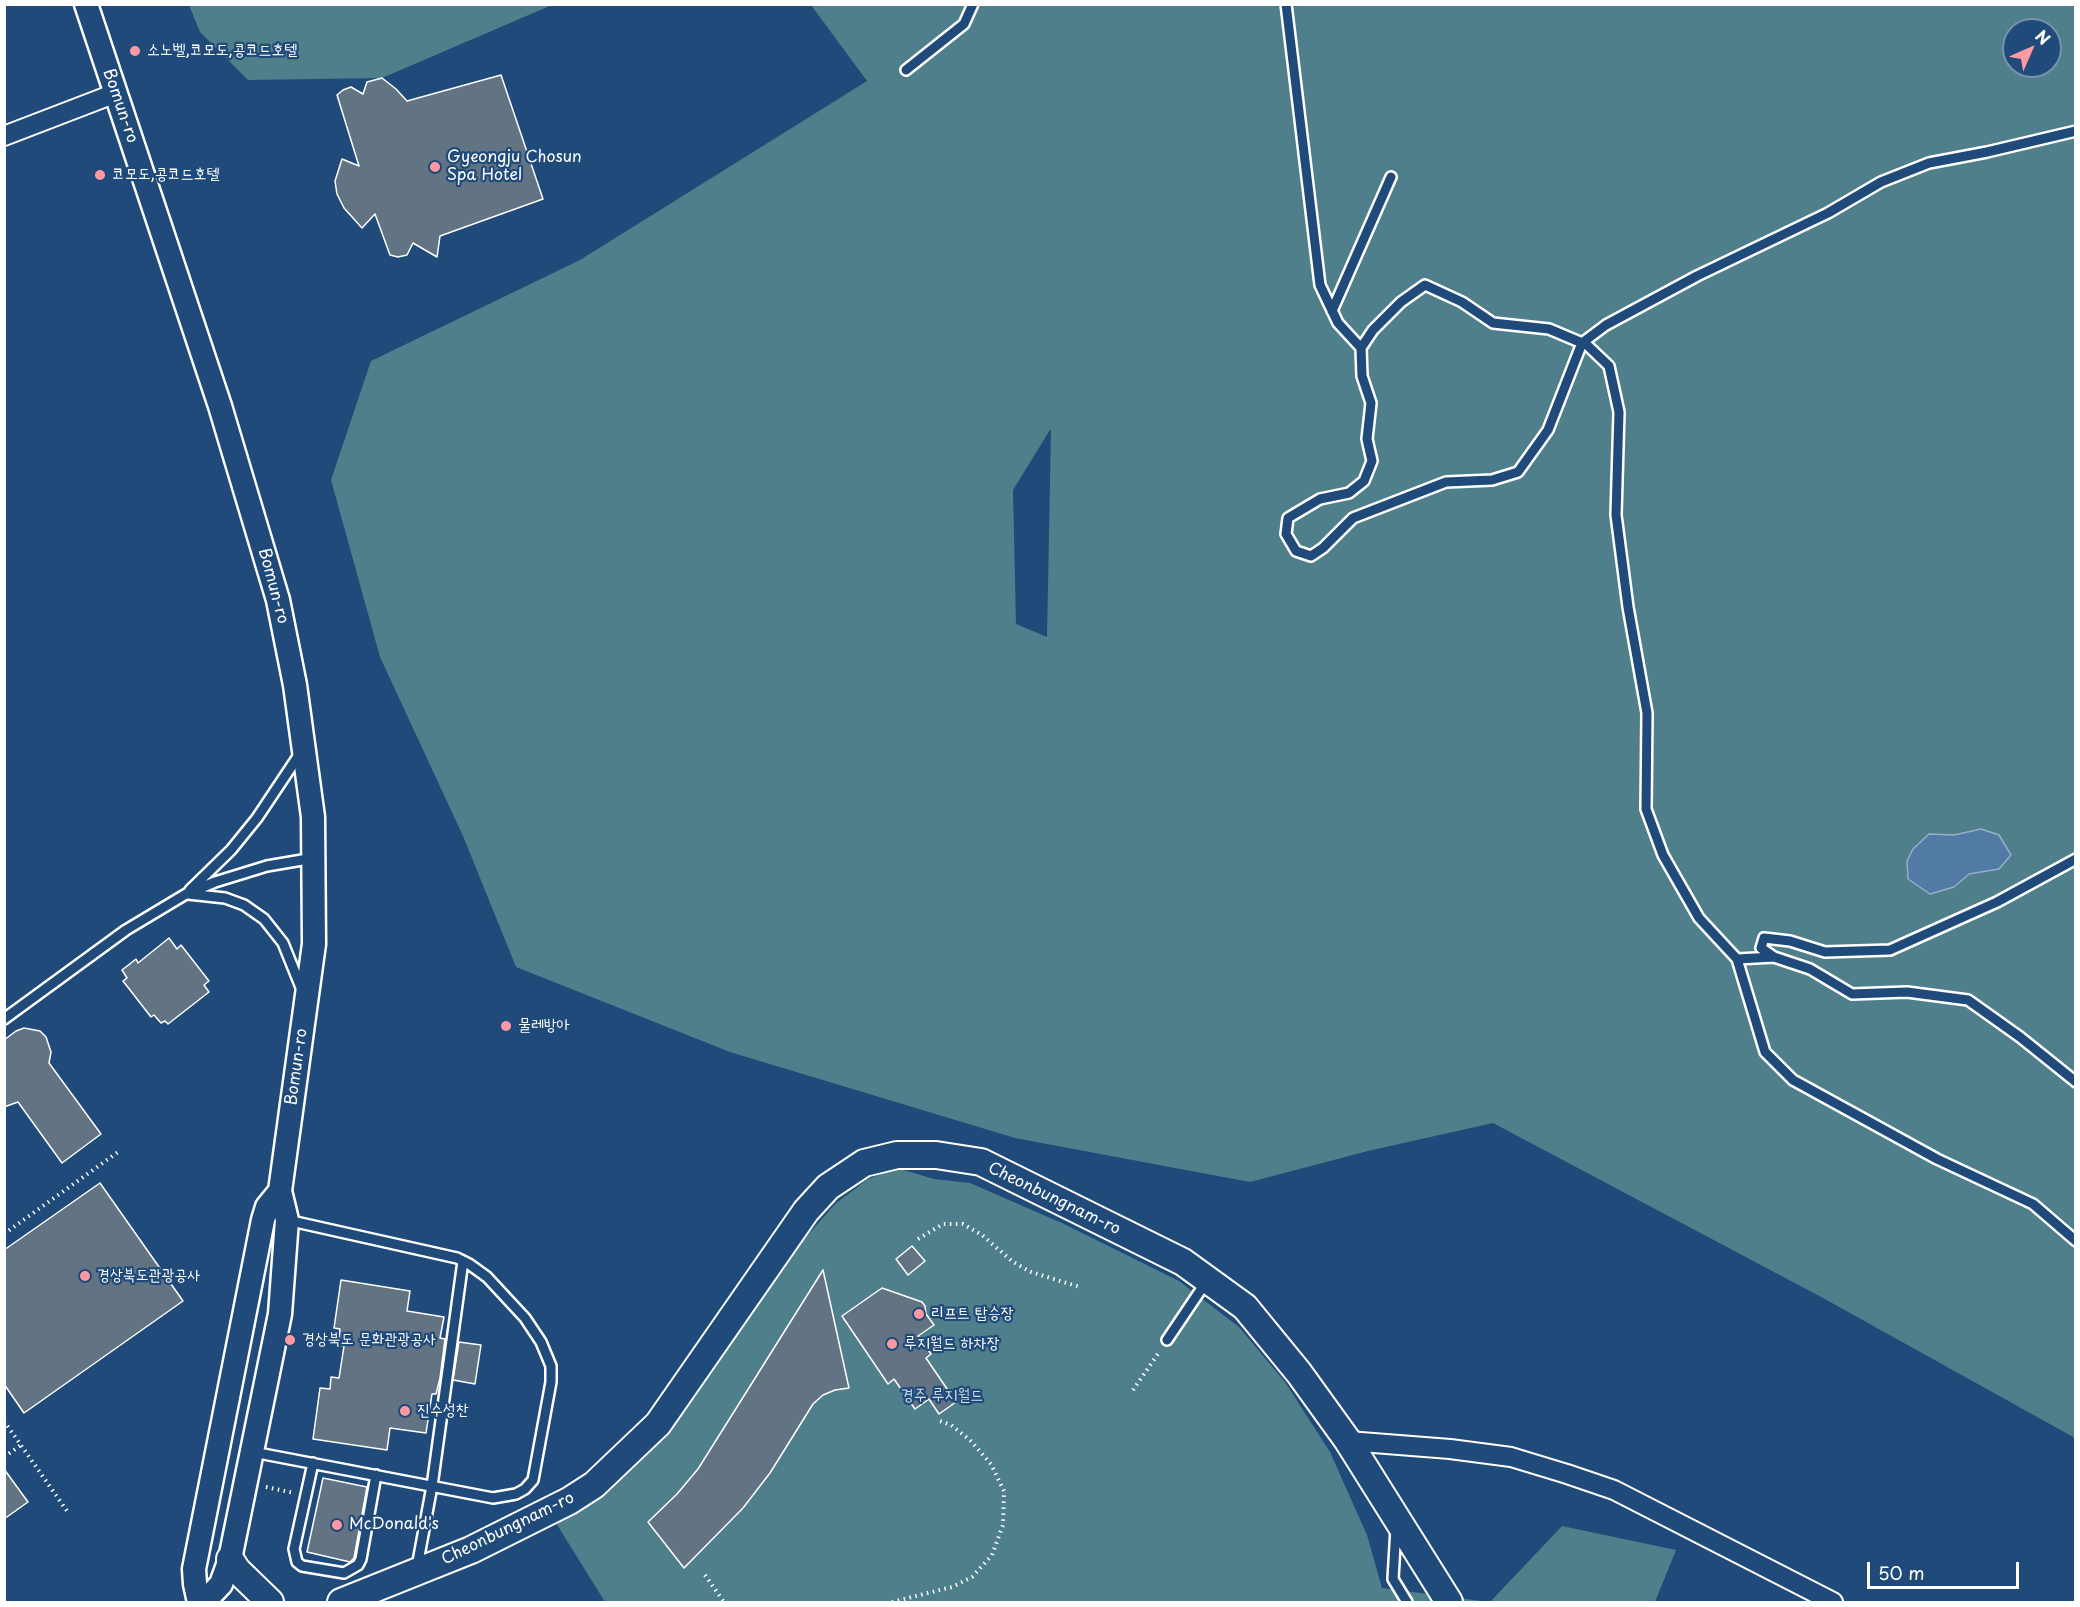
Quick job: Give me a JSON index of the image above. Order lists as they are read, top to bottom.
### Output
{
  "streets": {
    "main road": ["Cheonbungnam-ro"],
    "street": ["Bomun-ro"]
  },
  "parks": ["경주 루지월드"],
  "places": [
    "소노벨,코모도,콩코드호텔",
    "Gyeongju Chosun Spa Hotel",
    "코모도,콩코드호텔",
    "물레방아",
    "경상북도관광공사",
    "리프트 탑승장",
    "경상북도 문화관광공사",
    "루지월드 하차장",
    "진수성찬",
    "McDonald's"
  ],
  "scale_bar": "50 m",
  "north": "top right"
}
